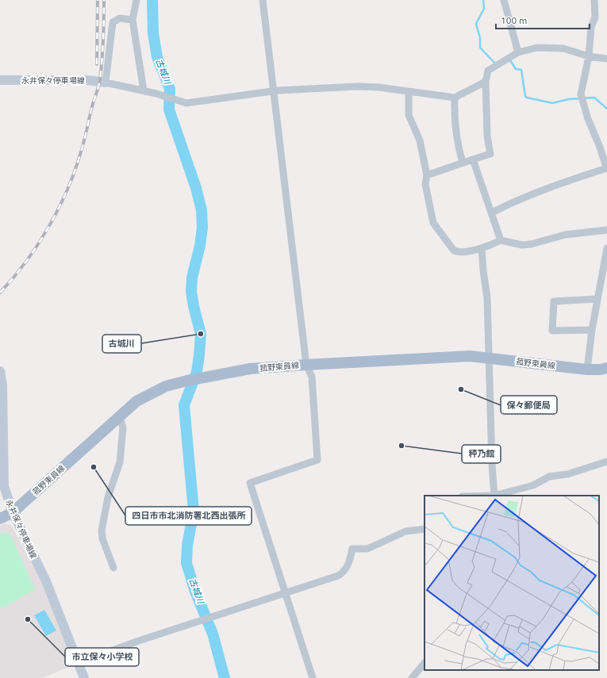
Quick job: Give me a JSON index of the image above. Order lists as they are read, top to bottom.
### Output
{
  "streets": {
    "main road": ["永井保々停車場線", "菰野東員線"]
  },
  "crossings": [
    ["永井保々停車場線", "菰野東員線"]
  ],
  "water": ["古城川"],
  "places": [
    "古城川",
    "保々郵便局",
    "秤乃館",
    "四日市市北消防署北西出張所",
    "市立保々小学校"
  ],
  "scale_bar": "100 m"
}
